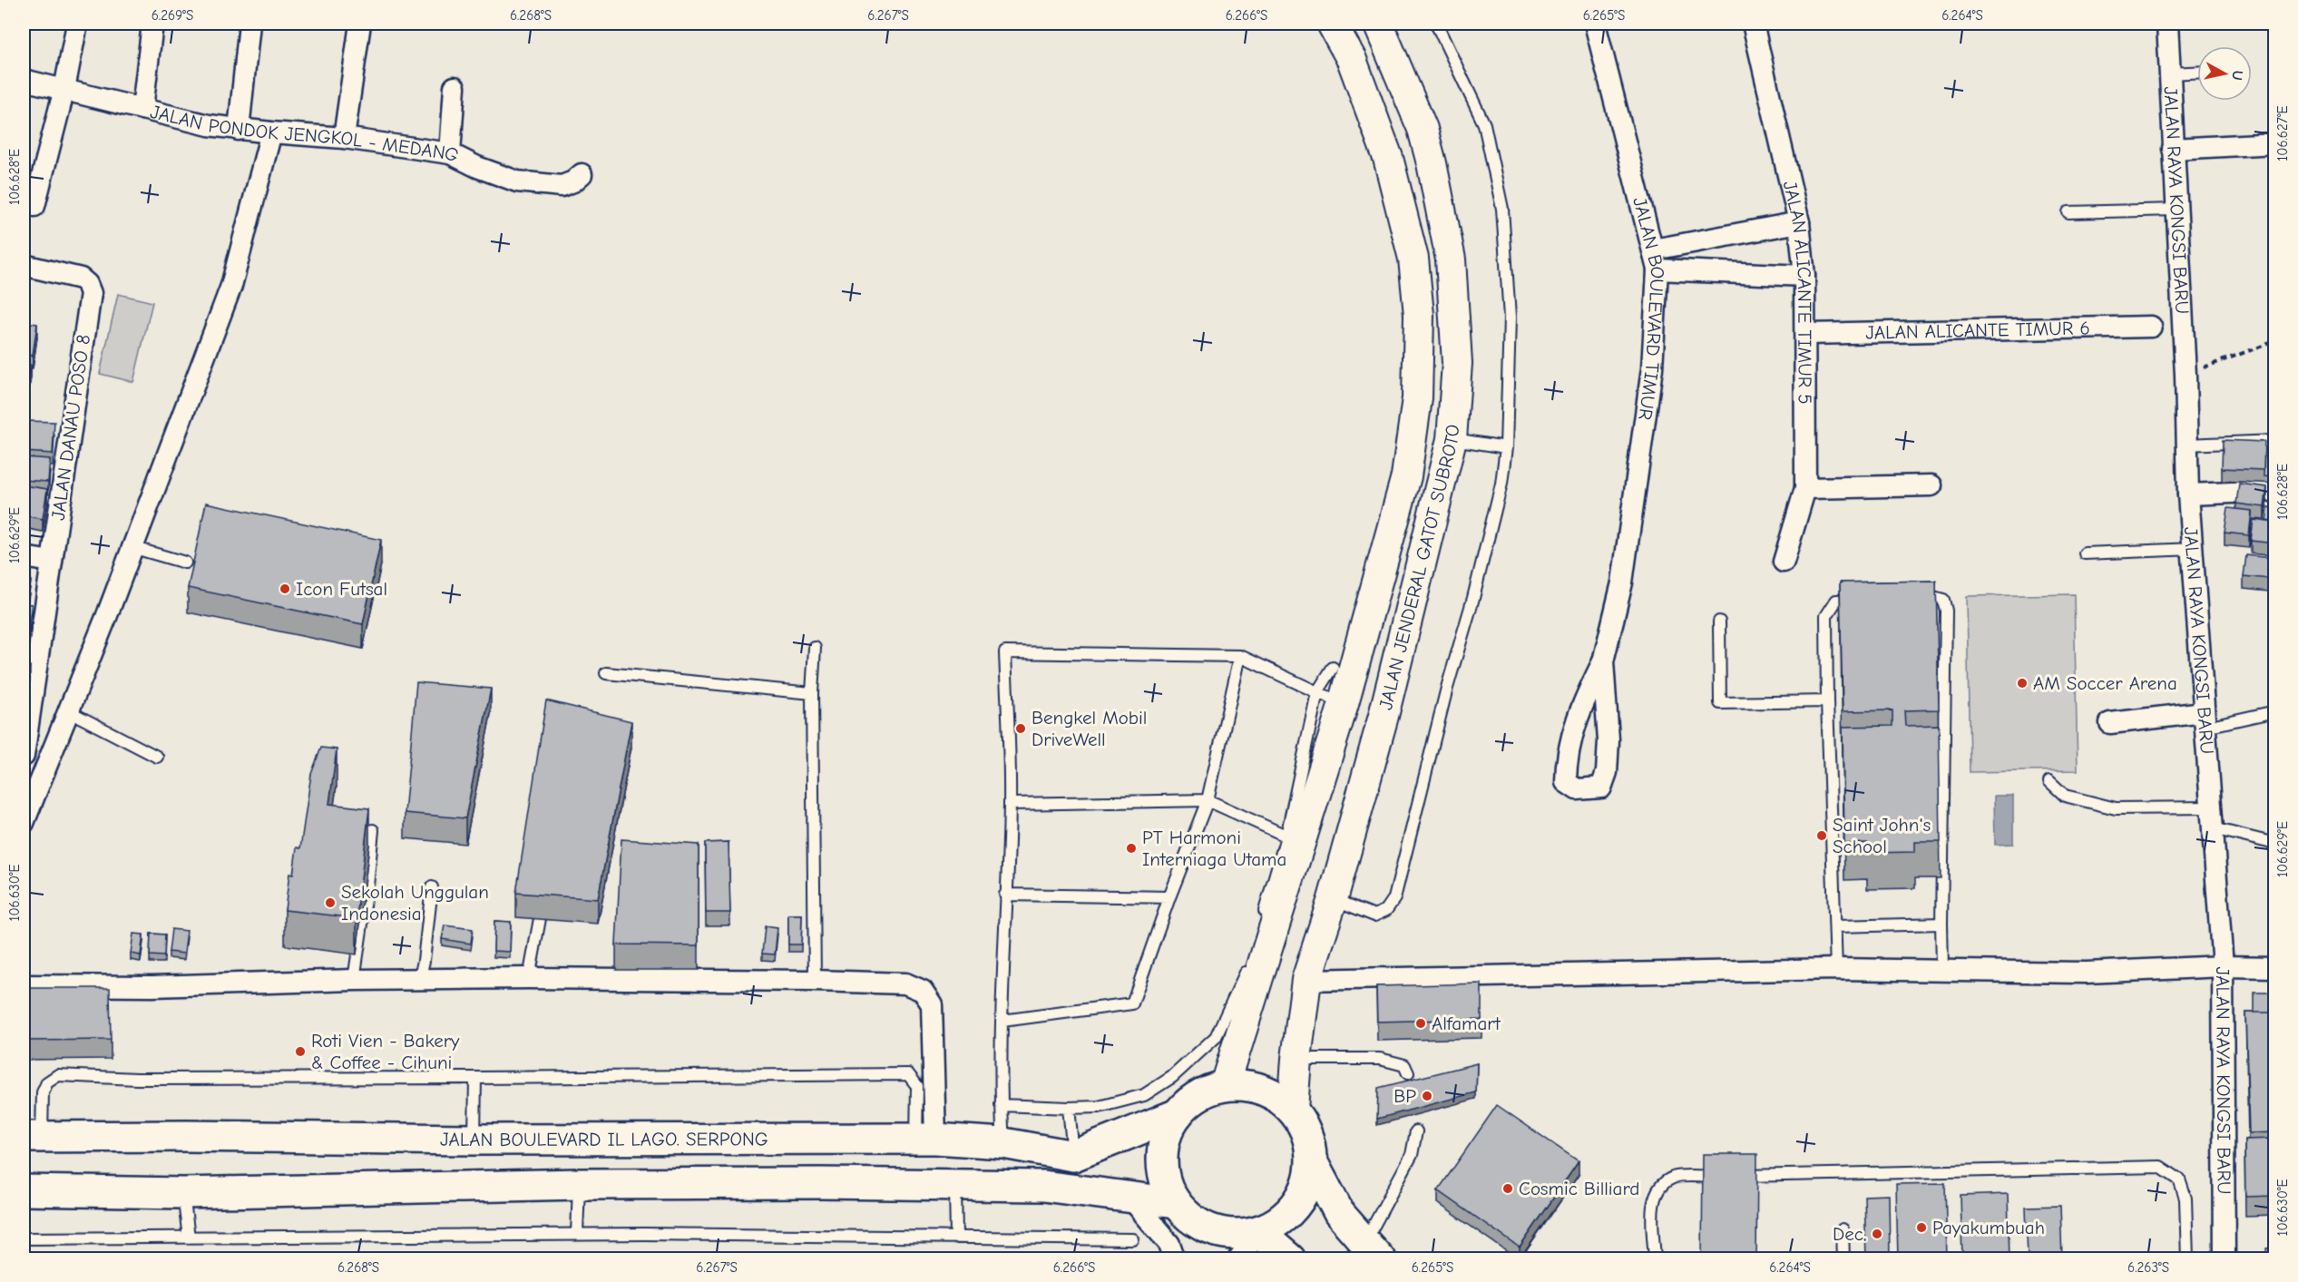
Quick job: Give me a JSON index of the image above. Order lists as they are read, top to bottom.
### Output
{
  "streets": {
    "main road": ["JALAN BOULEVARD IL LAGO. SERPONG"],
    "street": [
      "JALAN PONDOK JENGKOL - MEDANG",
      "JALAN RAYA KONGSI BARU",
      "JALAN ALICANTE TIMUR 5",
      "JALAN BOULEVARD TIMUR",
      "JALAN ALICANTE TIMUR 6",
      "JALAN DANAU POSO 8",
      "JALAN JENDERAL GATOT SUBROTO"
    ]
  },
  "crossings": [
    ["JALAN ALICANTE TIMUR 5", "JALAN ALICANTE TIMUR 6"]
  ],
  "places": [
    "Icon Futsal",
    "AM Soccer Arena",
    "Bengkel Mobil DriveWell",
    "Saint John's School",
    "PT Harmoni Interniaga Utama",
    "Sekolah Unggulan Indonesia",
    "Alfamart",
    "Roti Vien - Bakery & Coffee - Cihuni",
    "BP",
    "Cosmic Billiard",
    "Payakumbuah",
    "Dec."
  ],
  "north": "right",
  "coordinates": [
    "6.269°S",
    "6.268°S",
    "6.267°S",
    "6.266°S",
    "6.265°S",
    "6.264°S",
    "106.627°E",
    "106.628°E",
    "106.629°E",
    "106.630°E",
    "6.263°S"
  ]
}
